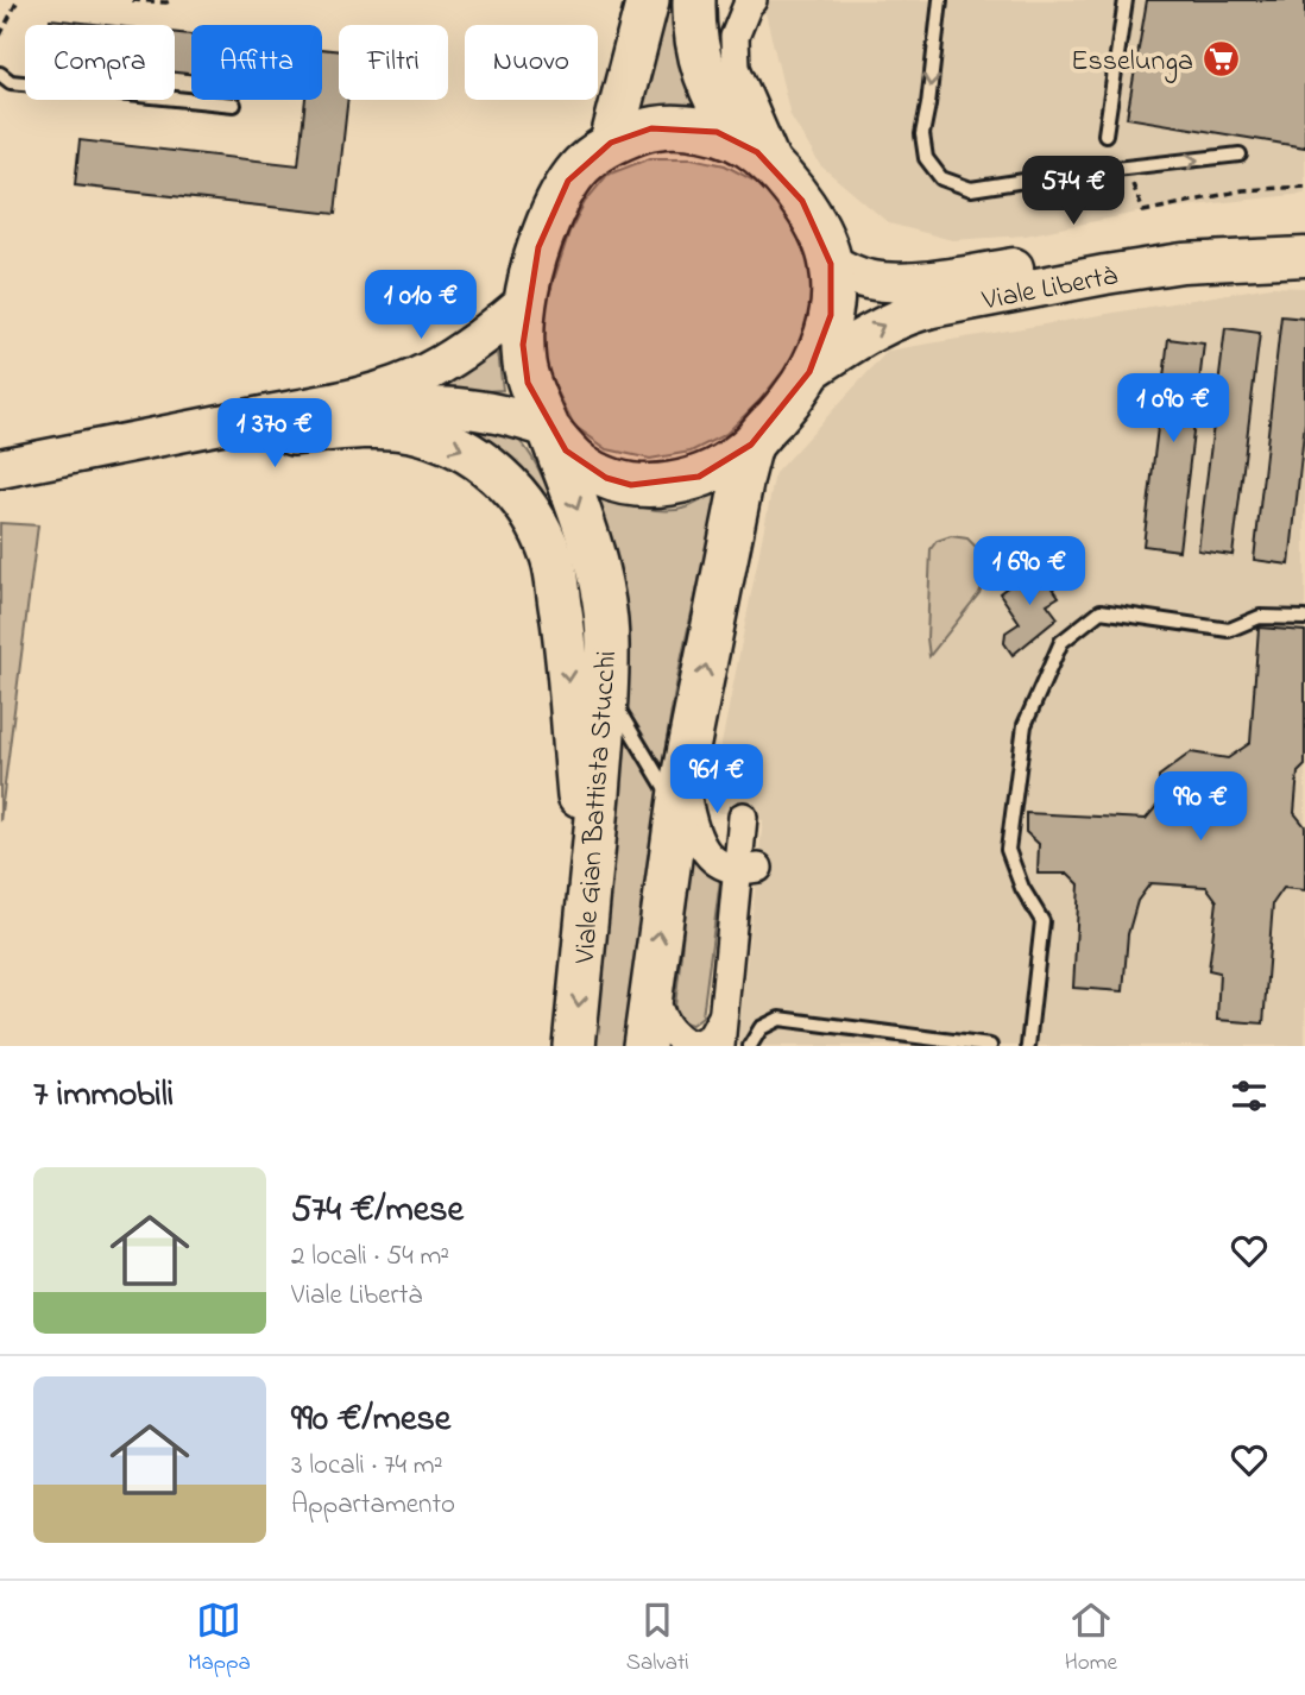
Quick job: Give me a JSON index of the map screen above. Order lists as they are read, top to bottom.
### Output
{
  "streets": {
    "main road": ["Viale Libertà", "Viale Gian Battista Stucchi"]
  },
  "crossings": [
    ["Viale Libertà", "Viale Gian Battista Stucchi"]
  ],
  "places": {
    "supermarket": ["Esselunga"]
  },
  "page": {
    "chip": [
      "Compra",
      "Affitta",
      "Filtri",
      "Nuovo"
    ],
    "price": [
      "574 €",
      "1 010 €",
      "1 090 €",
      "1 370 €",
      "1 690 €",
      "961 €",
      "990 €"
    ],
    "heading": "7 immobili",
    "list": [
      {
        "name": "574 €/mese",
        "note": "2 locali · 54 m² · Viale Libertà"
      },
      {
        "name": "990 €/mese",
        "note": "3 locali · 74 m² · Appartamento"
      }
    ],
    "tabs": ["Mappa", "Salvati", "Home"]
  }
}
